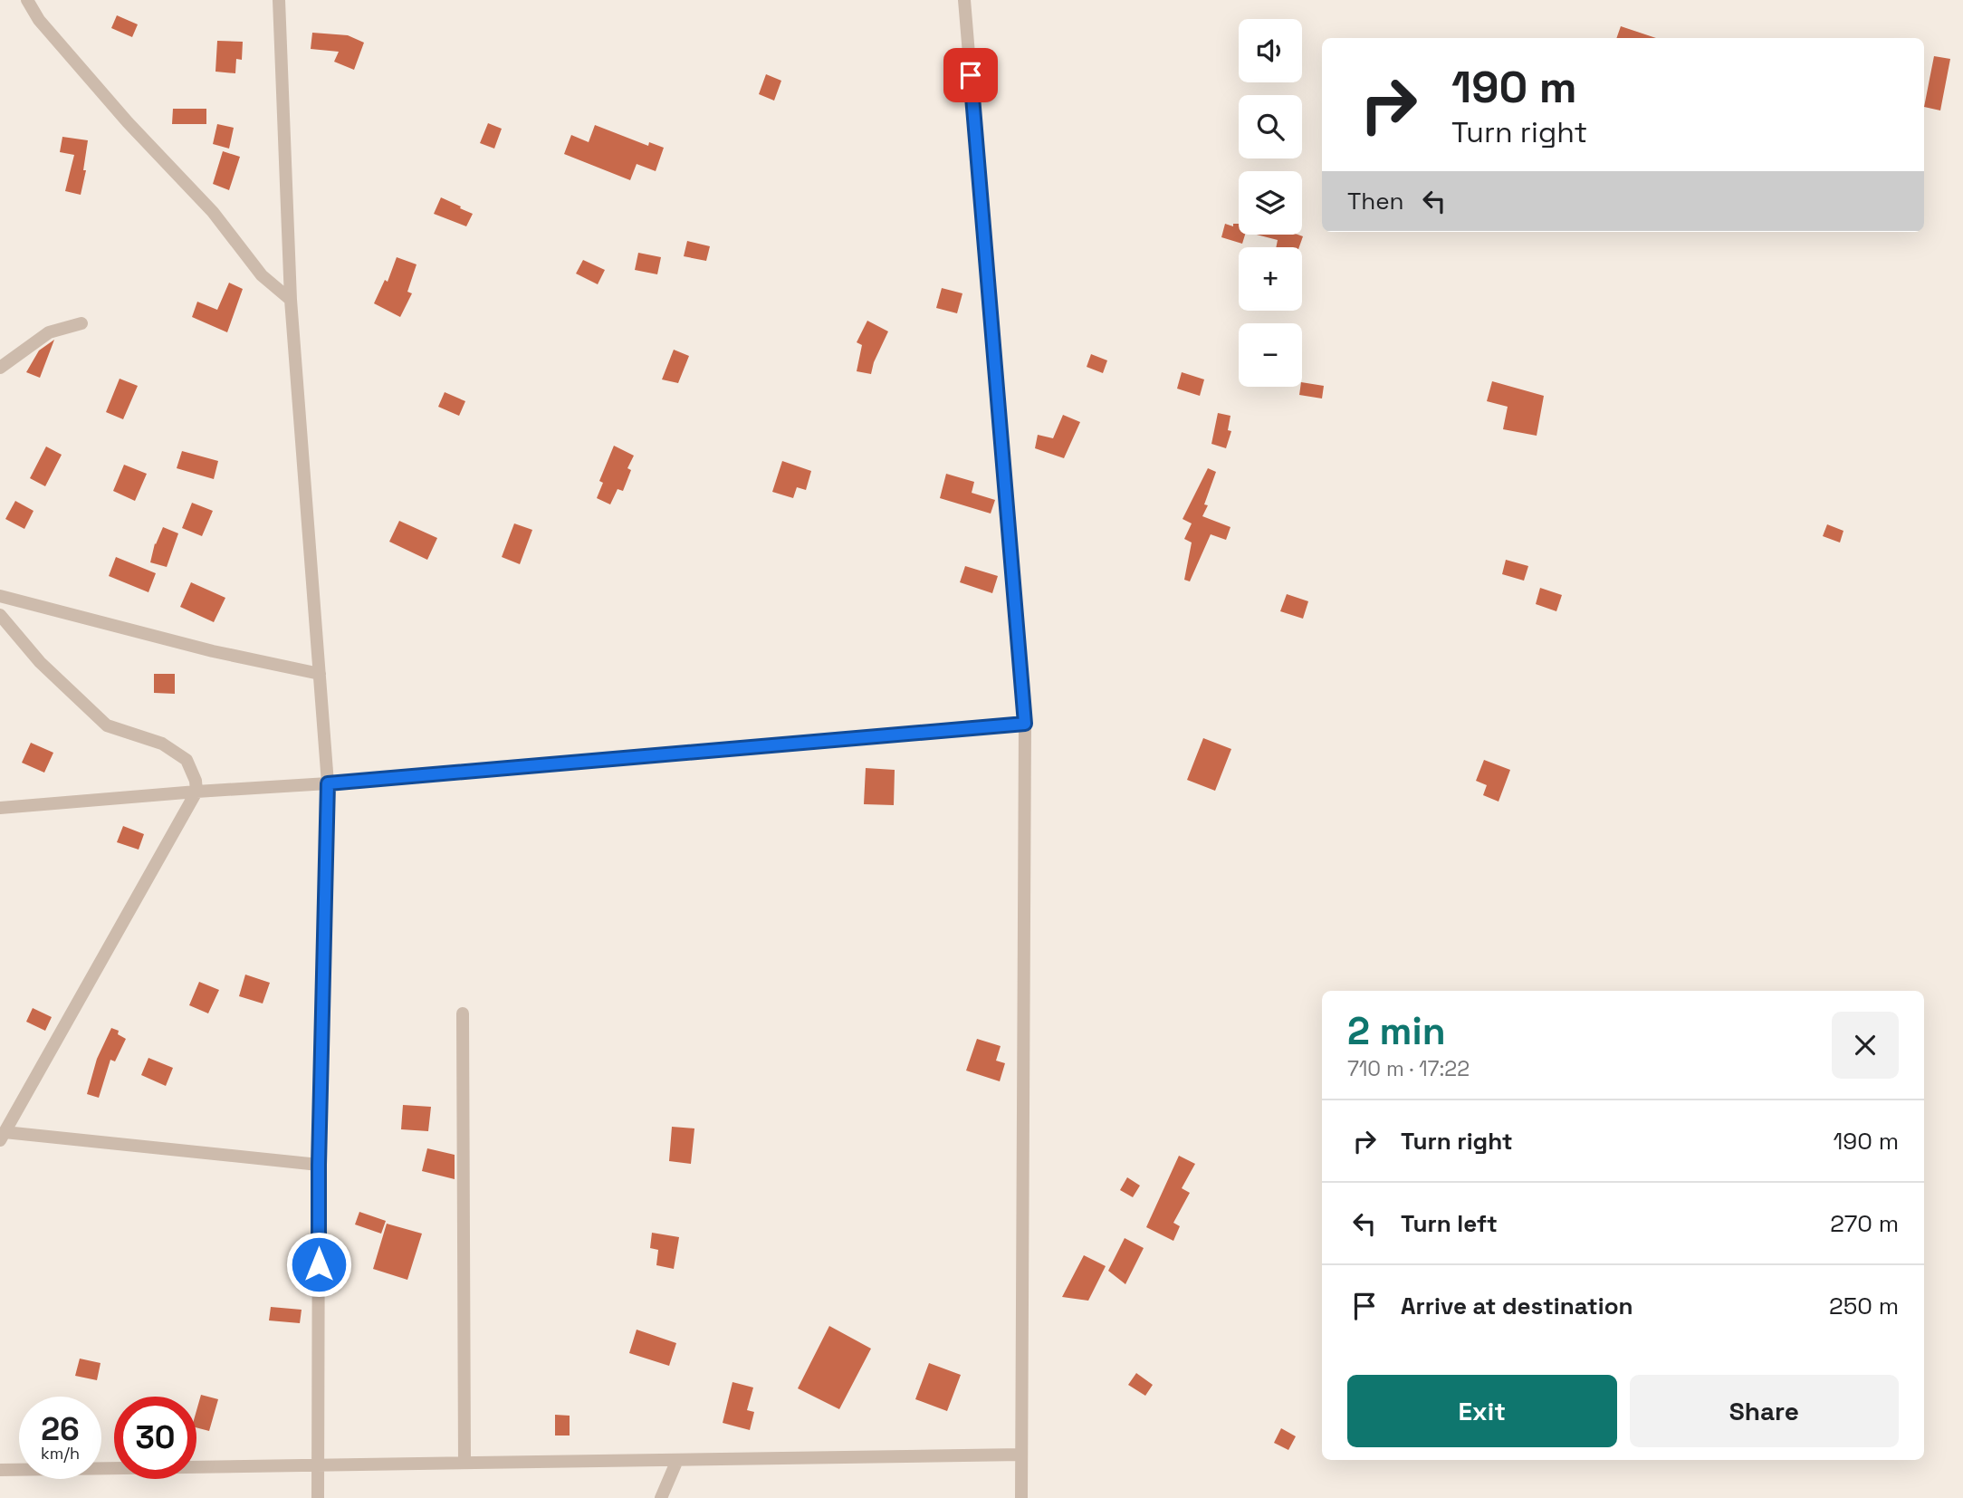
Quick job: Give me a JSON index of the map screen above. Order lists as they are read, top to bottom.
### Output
{
  "page": {
    "map_buttons": ["+", "−"],
    "turn": ["190 m", "Turn right"],
    "then": "Then",
    "heading": ["2 min", "710 m · 17:22"],
    "list": [
      {
        "name": "Turn right",
        "value": "190 m"
      },
      {
        "name": "Turn left",
        "value": "270 m"
      },
      {
        "name": "Arrive at destination",
        "value": "250 m"
      }
    ],
    "buttons": ["Exit", "Share"],
    "speed": "26 km/h",
    "limit": "30"
  }
}
